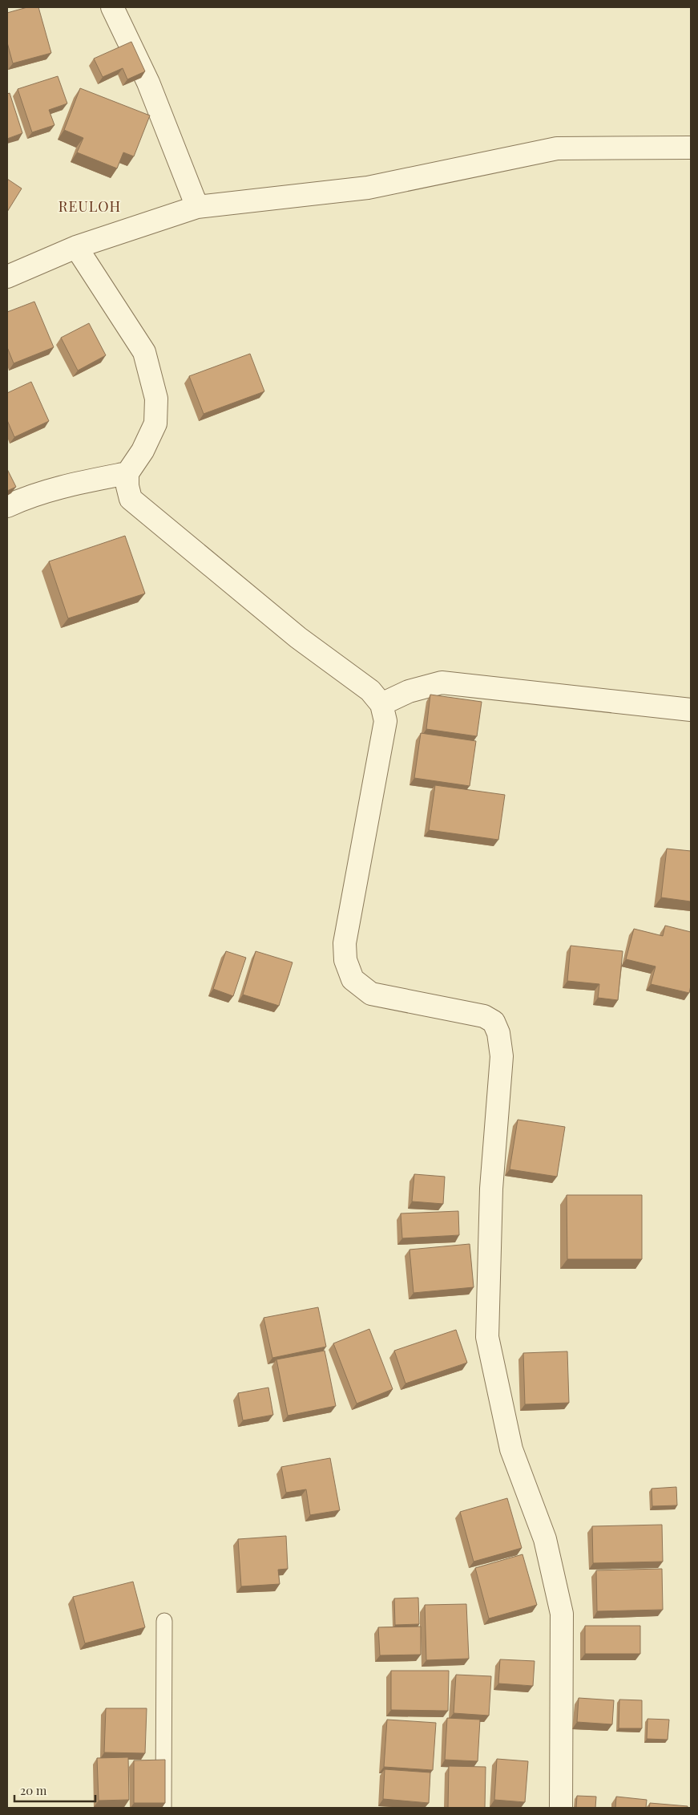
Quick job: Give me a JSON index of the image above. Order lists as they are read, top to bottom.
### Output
{
  "districts": ["REULOH"],
  "scale_bar": "20 m"
}
